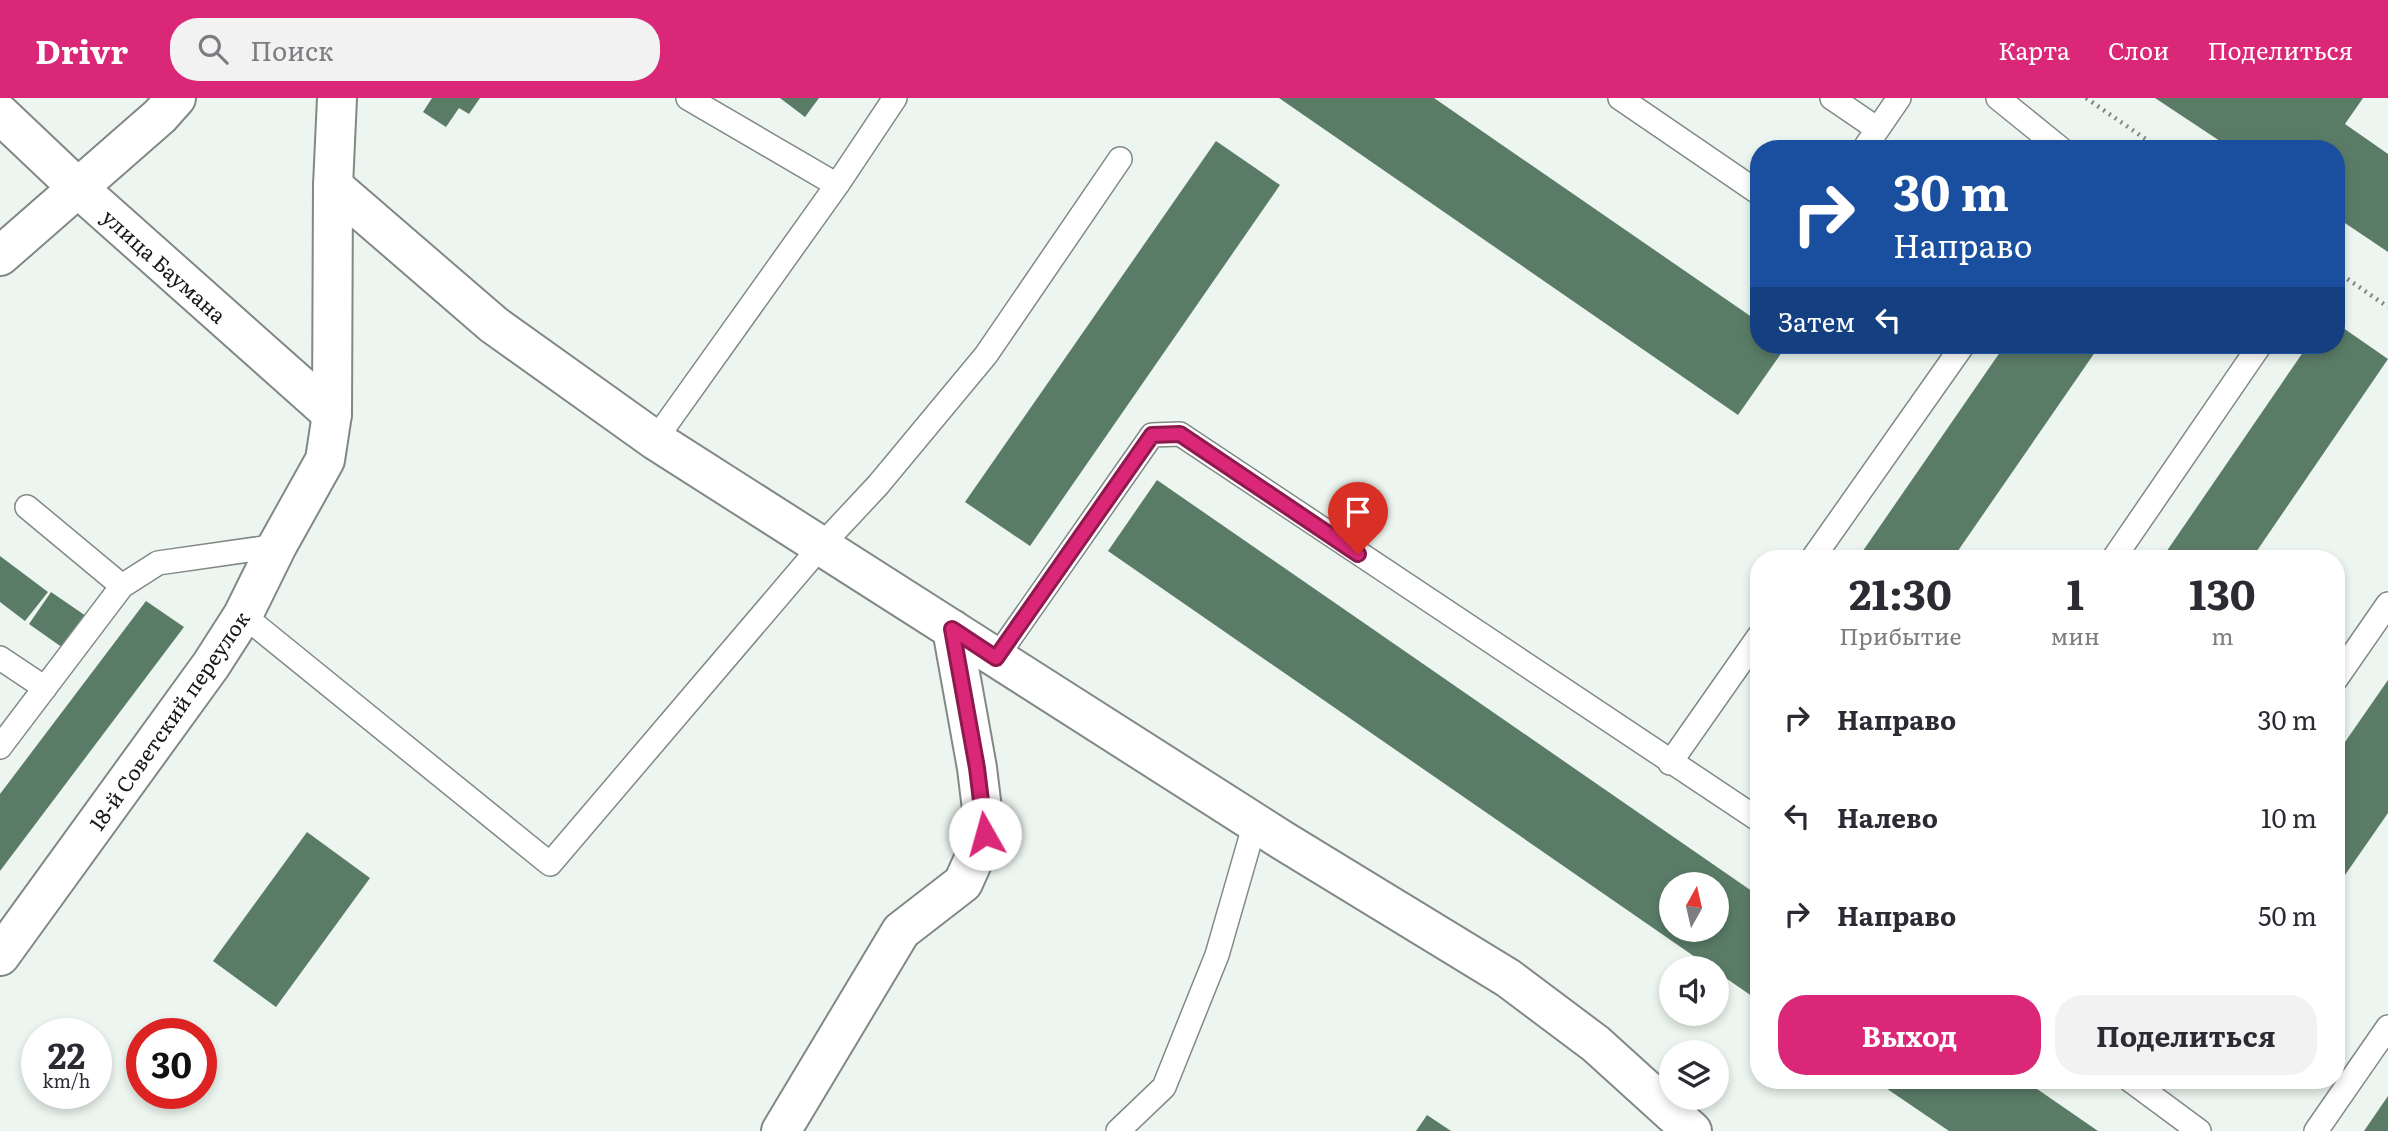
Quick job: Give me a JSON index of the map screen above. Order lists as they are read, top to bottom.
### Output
{
  "streets": {
    "street": ["улица Баумана", "18-й Советский переулок"]
  },
  "crossings": [
    ["улица Баумана", "18-й Советский переулок"]
  ],
  "north": "top",
  "page": {
    "header": "Drivr",
    "search": "Поиск",
    "nav": ["Карта", "Слои", "Поделиться"],
    "turn": ["30 m", "Направо"],
    "then": "Затем",
    "eta": [
      "21:30",
      "Прибытие",
      "1",
      "мин",
      "130",
      "m"
    ],
    "list": [
      {
        "name": "Направо",
        "value": "30 m"
      },
      {
        "name": "Налево",
        "value": "10 m"
      },
      {
        "name": "Направо",
        "value": "50 m"
      }
    ],
    "buttons": ["Выход", "Поделиться"],
    "speed": "22 km/h",
    "limit": "30"
  }
}
